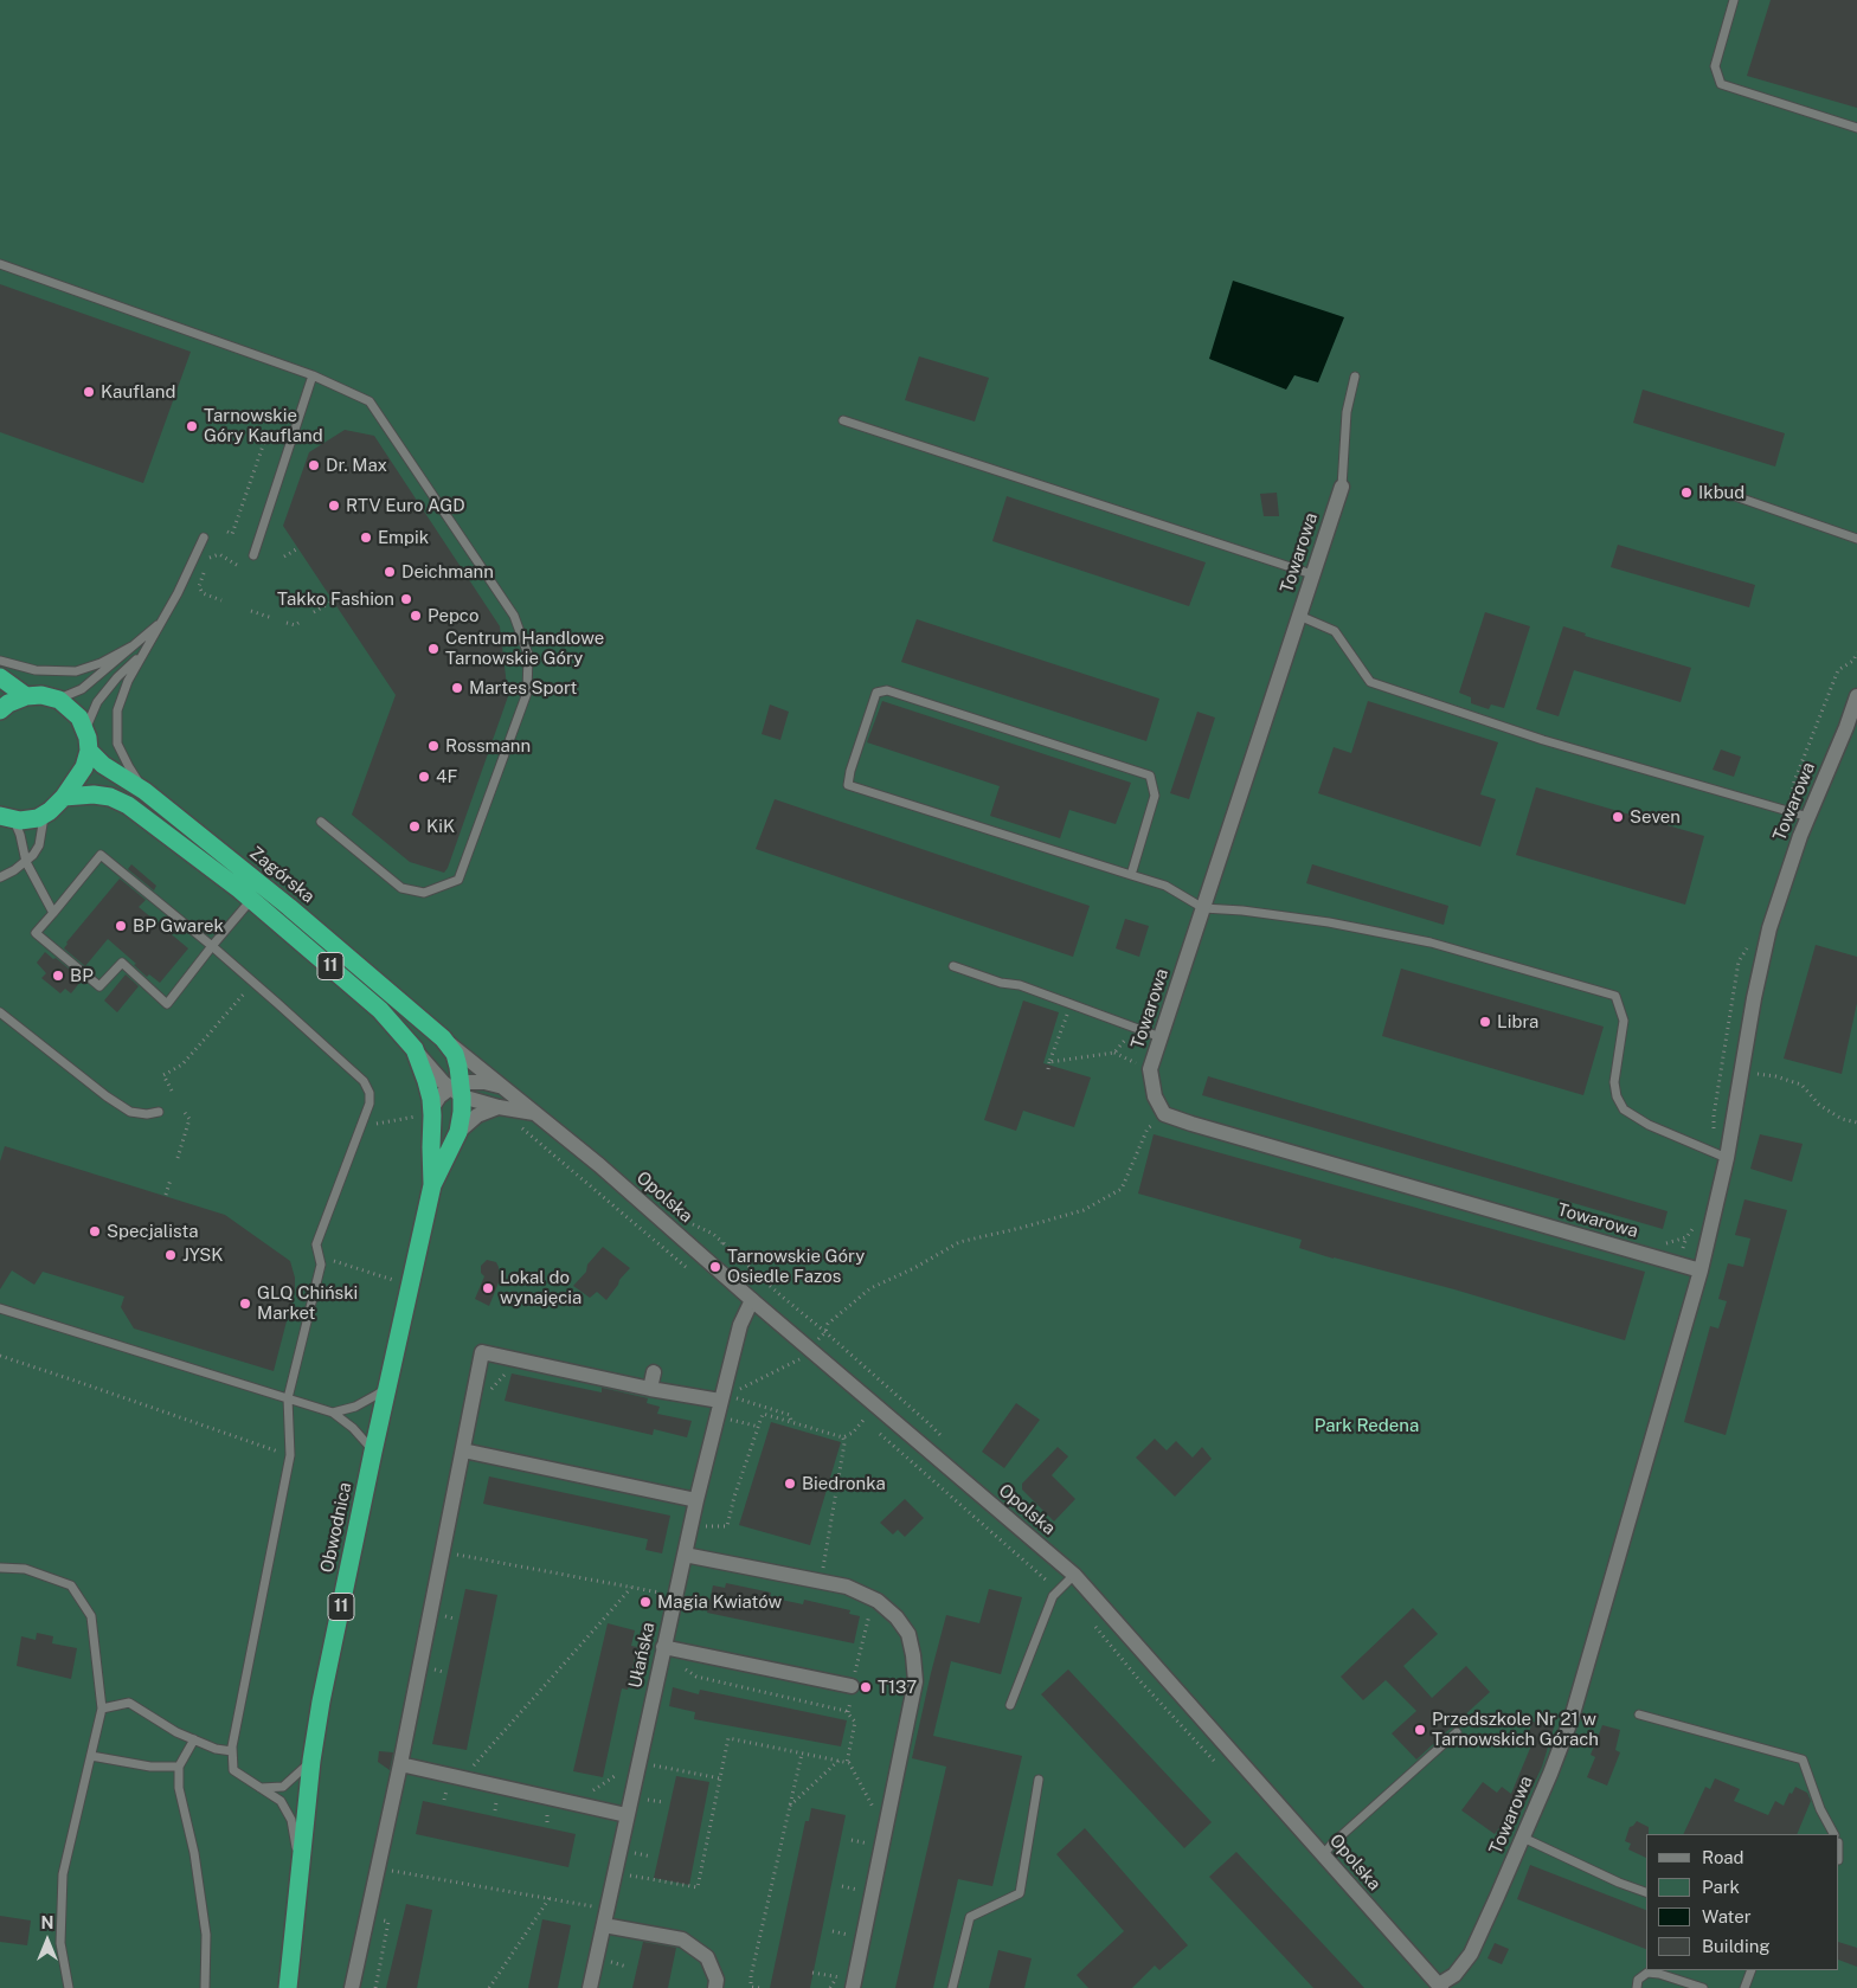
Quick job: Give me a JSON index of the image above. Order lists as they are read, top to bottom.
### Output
{
  "streets": {
    "highway": ["Zagórska", "11", "Obwodnica"],
    "street": ["Towarowa", "Opolska", "Ułańska"]
  },
  "crossings": [
    ["Towarowa", "Opolska"],
    ["Zagórska", "Opolska"],
    ["Zagórska", "Obwodnica"],
    ["11", "Obwodnica"],
    ["Opolska", "Obwodnica"],
    ["Opolska", "Ułańska"]
  ],
  "parks": ["Park Redena"],
  "places": [
    "Kaufland",
    "Tarnowskie Góry Kaufland",
    "Dr. Max",
    "Ikbud",
    "RTV Euro AGD",
    "Empik",
    "Deichmann",
    "Takko Fashion",
    "Pepco",
    "Centrum Handlowe Tarnowskie Góry",
    "Martes Sport",
    "Rossmann",
    "4F",
    "Seven",
    "KiK",
    "BP Gwarek",
    "BP",
    "Libra",
    "Specjalista",
    "JYSK",
    "Tarnowskie Góry Osiedle Fazos",
    "Lokal do wynajęcia",
    "GLQ Chiński Market",
    "Biedronka",
    "Magia Kwiatów",
    "T137",
    "Przedszkole Nr 21 w Tarnowskich Górach"
  ],
  "legend": [
    "Road",
    "Park",
    "Water",
    "Building"
  ],
  "north": "top"
}
